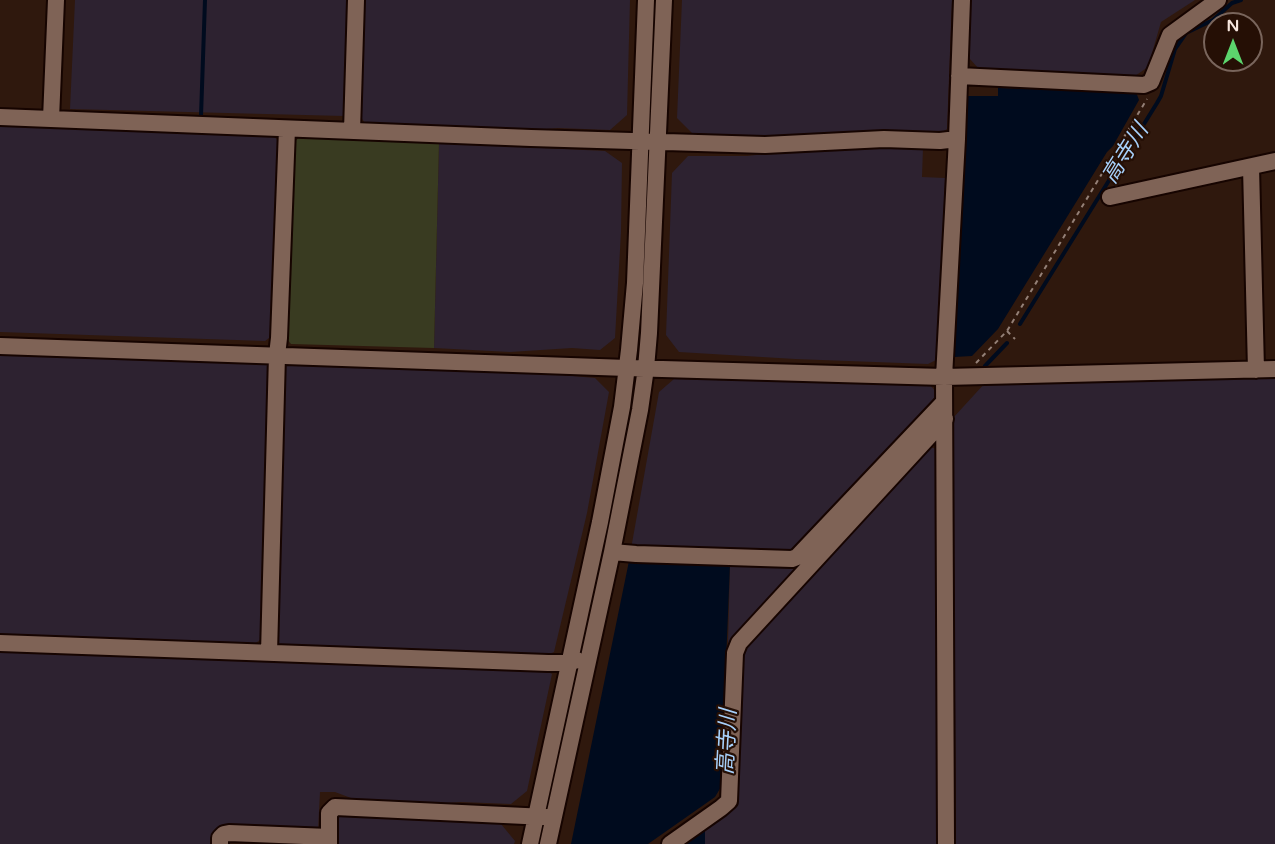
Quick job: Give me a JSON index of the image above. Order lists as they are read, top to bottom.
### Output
{
  "water": ["高寺川"],
  "north": "top"
}
